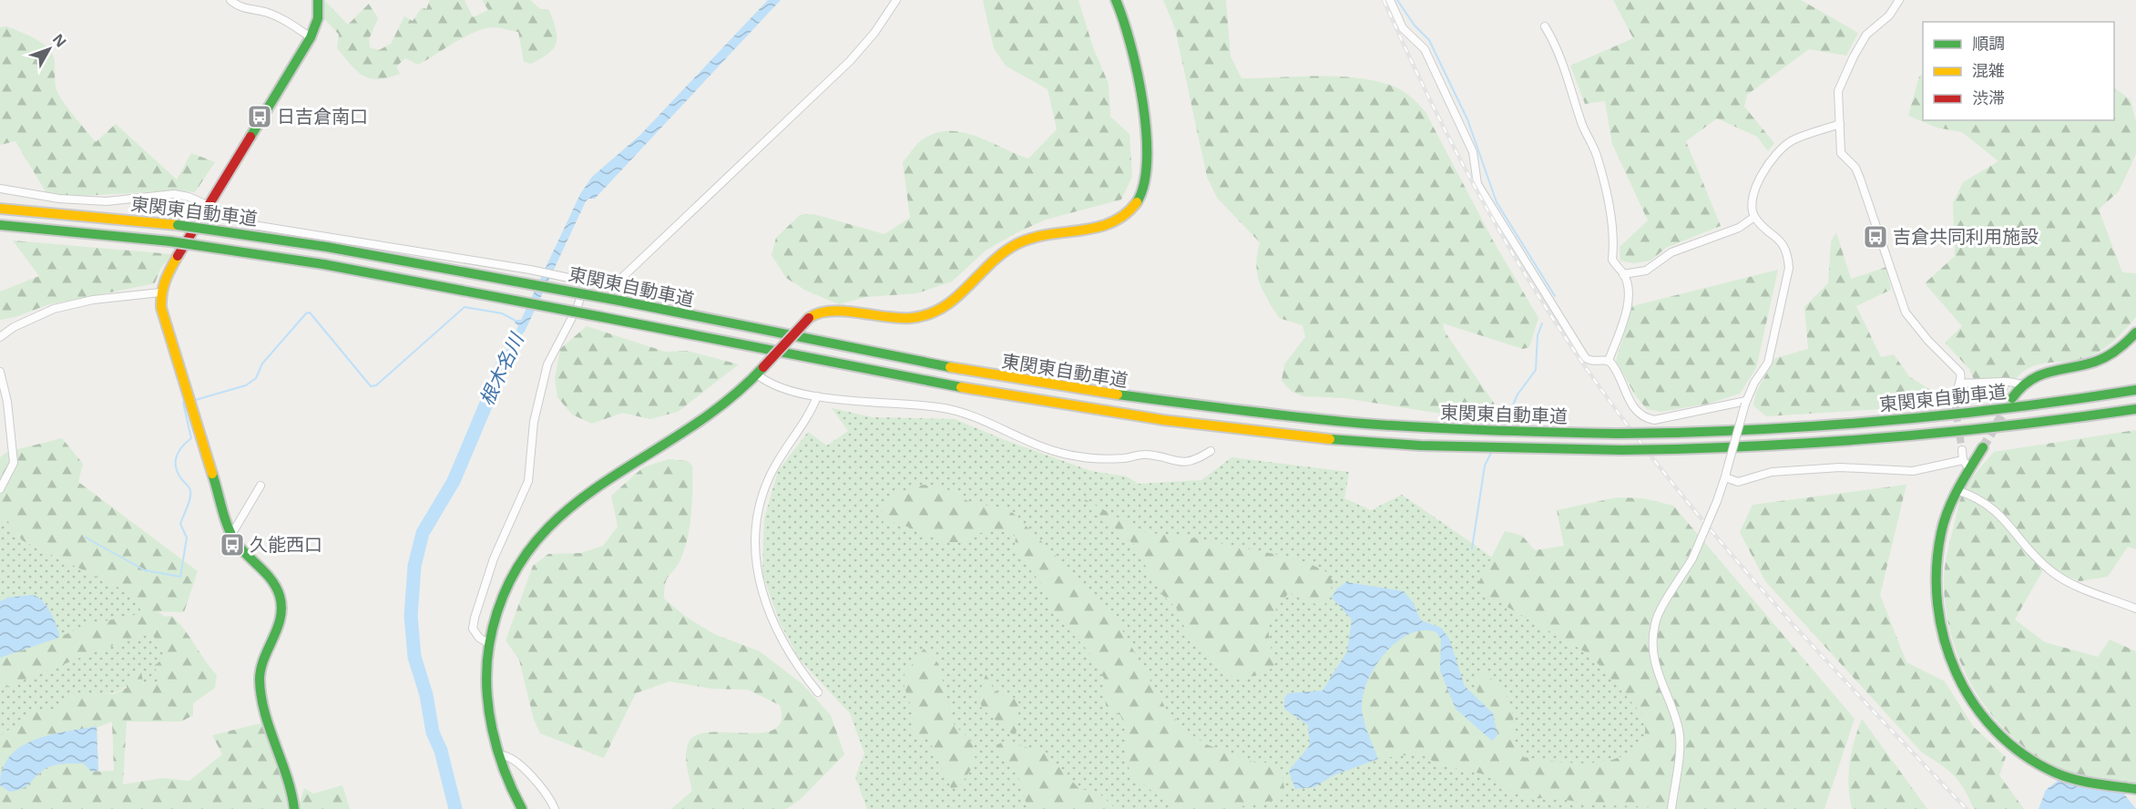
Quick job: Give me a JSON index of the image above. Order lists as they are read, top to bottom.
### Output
{
  "streets": {
    "main road": ["東関東自動車道"]
  },
  "water": ["根木名川"],
  "places": {
    "bus stop": ["日吉倉南口", "吉倉共同利用施設", "久能西口"]
  },
  "legend": ["順調", "混雑", "渋滞"],
  "north": "top right"
}
